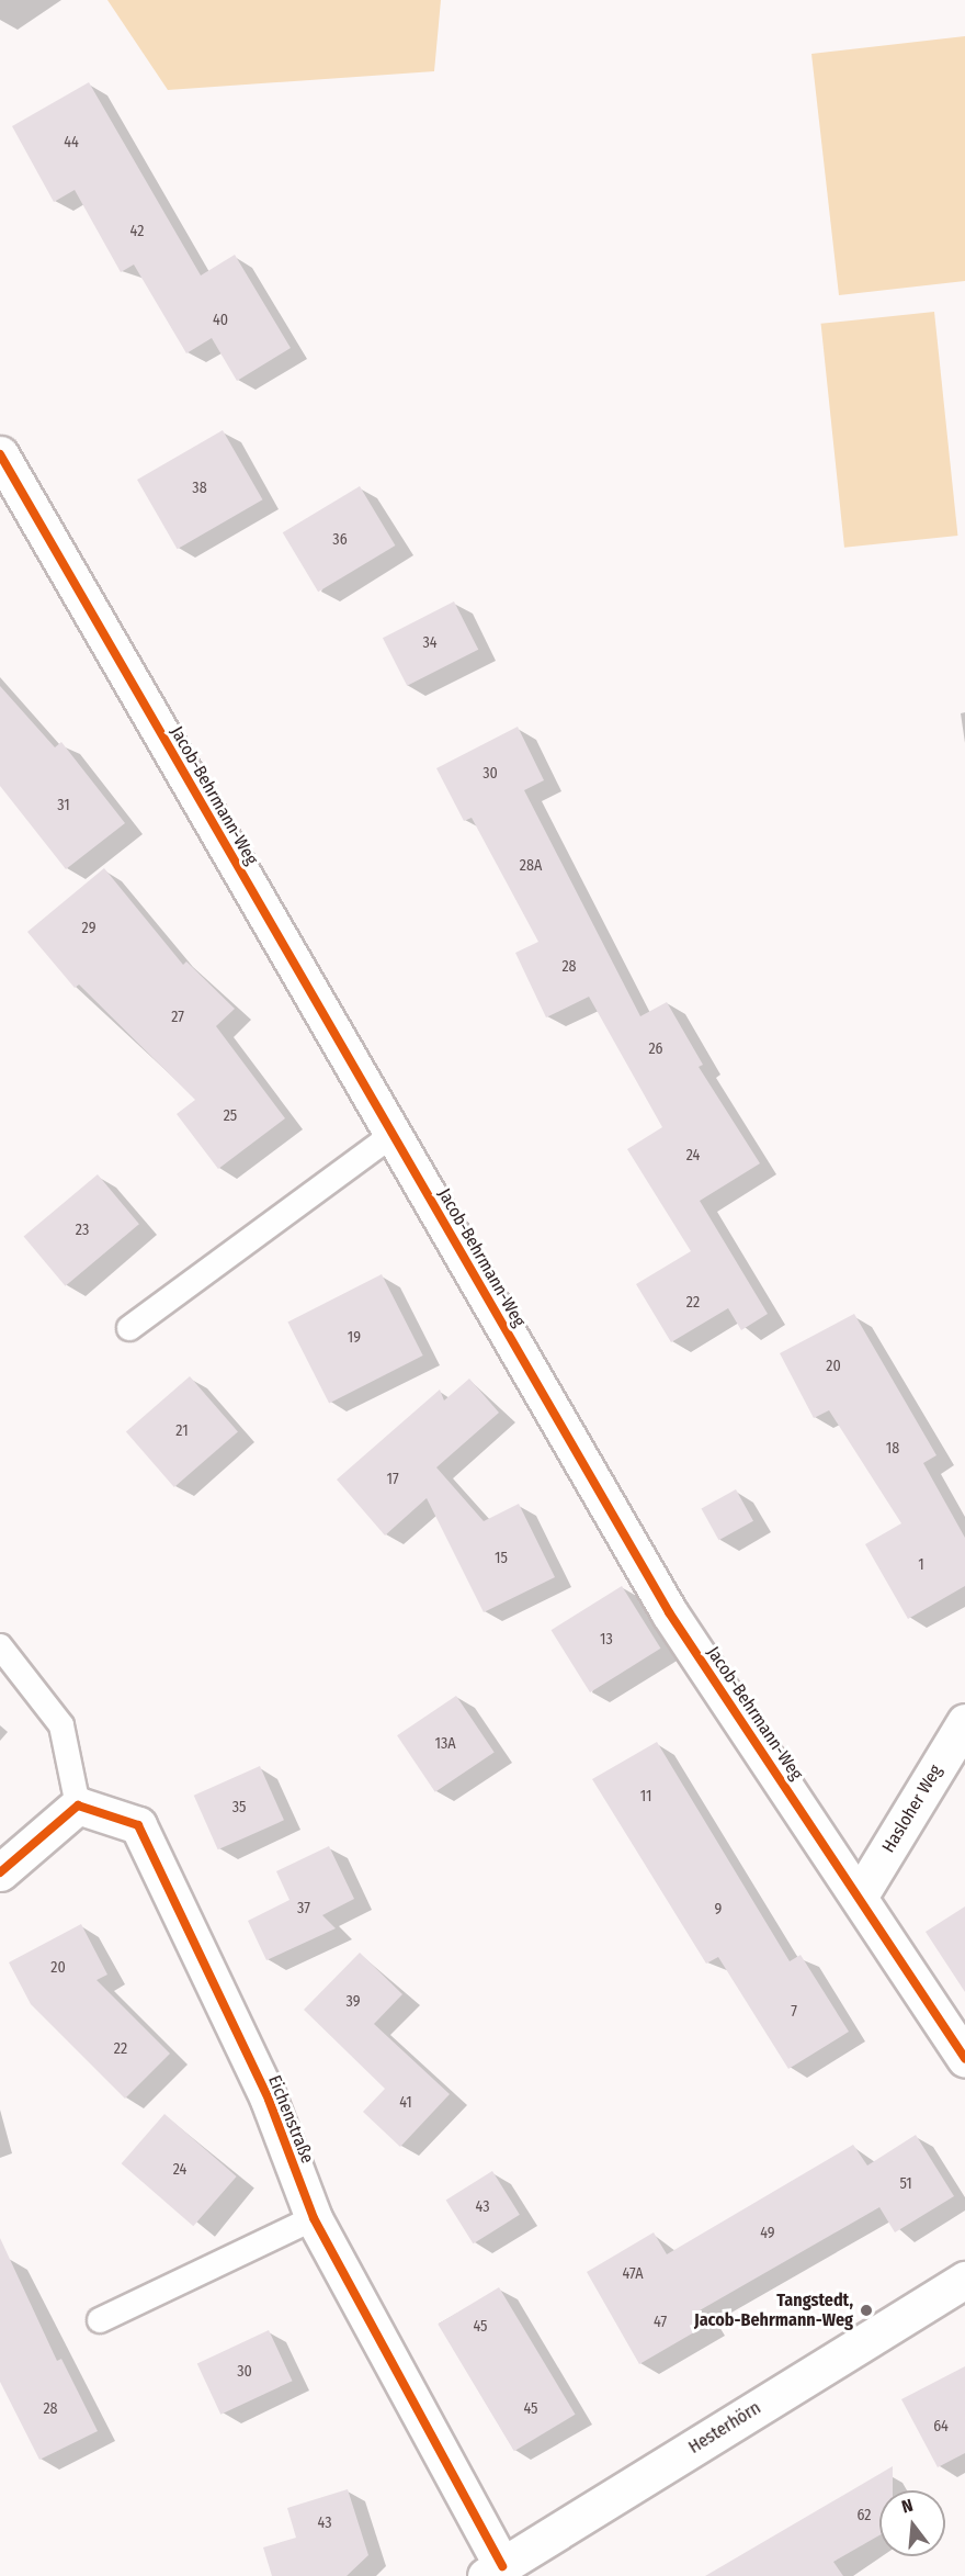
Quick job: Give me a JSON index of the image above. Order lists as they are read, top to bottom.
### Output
{
  "streets": {
    "street": [
      "Jacob-Behrmann-Weg",
      "Hasloher Weg",
      "Eichenstraße",
      "Hesterhörn"
    ]
  },
  "crossings": [
    ["Jacob-Behrmann-Weg", "Hasloher Weg"],
    ["Eichenstraße", "Hesterhörn"]
  ],
  "places": ["Tangstedt, Jacob-Behrmann-Weg"],
  "house_numbers": [
    "44",
    "42",
    "40",
    "38",
    "36",
    "34",
    "30",
    "31",
    "28A",
    "29",
    "28",
    "27",
    "26",
    "25",
    "24",
    "23",
    "22",
    "19",
    "20",
    "21",
    "18",
    "17",
    "15",
    "1",
    "13",
    "13A",
    "11",
    "35",
    "37",
    "9",
    "20",
    "39",
    "7",
    "22",
    "41",
    "24",
    "51",
    "43",
    "49",
    "47A",
    "47",
    "45",
    "30",
    "28",
    "45",
    "64",
    "62",
    "43"
  ],
  "north": "top"
}
